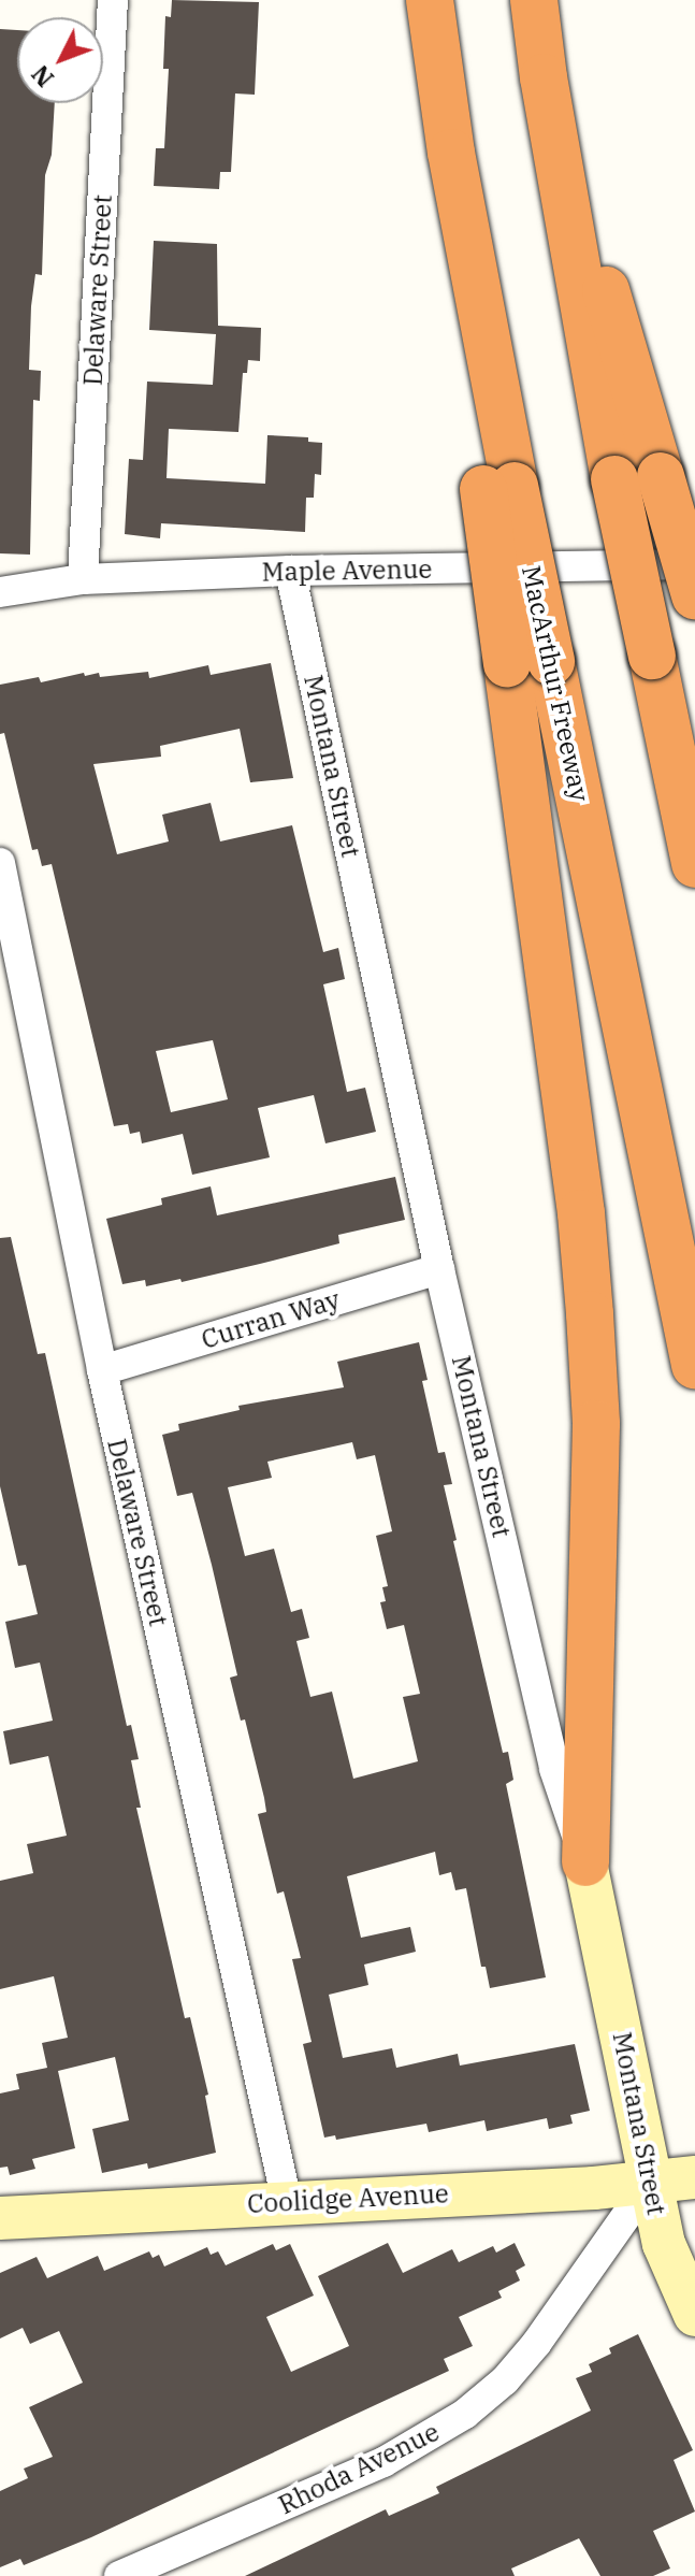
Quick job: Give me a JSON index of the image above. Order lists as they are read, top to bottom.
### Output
{
  "streets": {
    "highway": ["MacArthur Freeway"],
    "street": [
      "Delaware Street",
      "Maple Avenue",
      "Montana Street",
      "Curran Way",
      "Coolidge Avenue",
      "Rhoda Avenue"
    ]
  },
  "crossings": [
    ["Delaware Street", "Maple Avenue"],
    ["Delaware Street", "Curran Way"],
    ["Delaware Street", "Coolidge Avenue"],
    ["Maple Avenue", "Montana Street"],
    ["Montana Street", "Curran Way"],
    ["Montana Street", "Coolidge Avenue"],
    ["Montana Street", "Rhoda Avenue"],
    ["Coolidge Avenue", "Rhoda Avenue"]
  ],
  "north": "bottom left"
}
